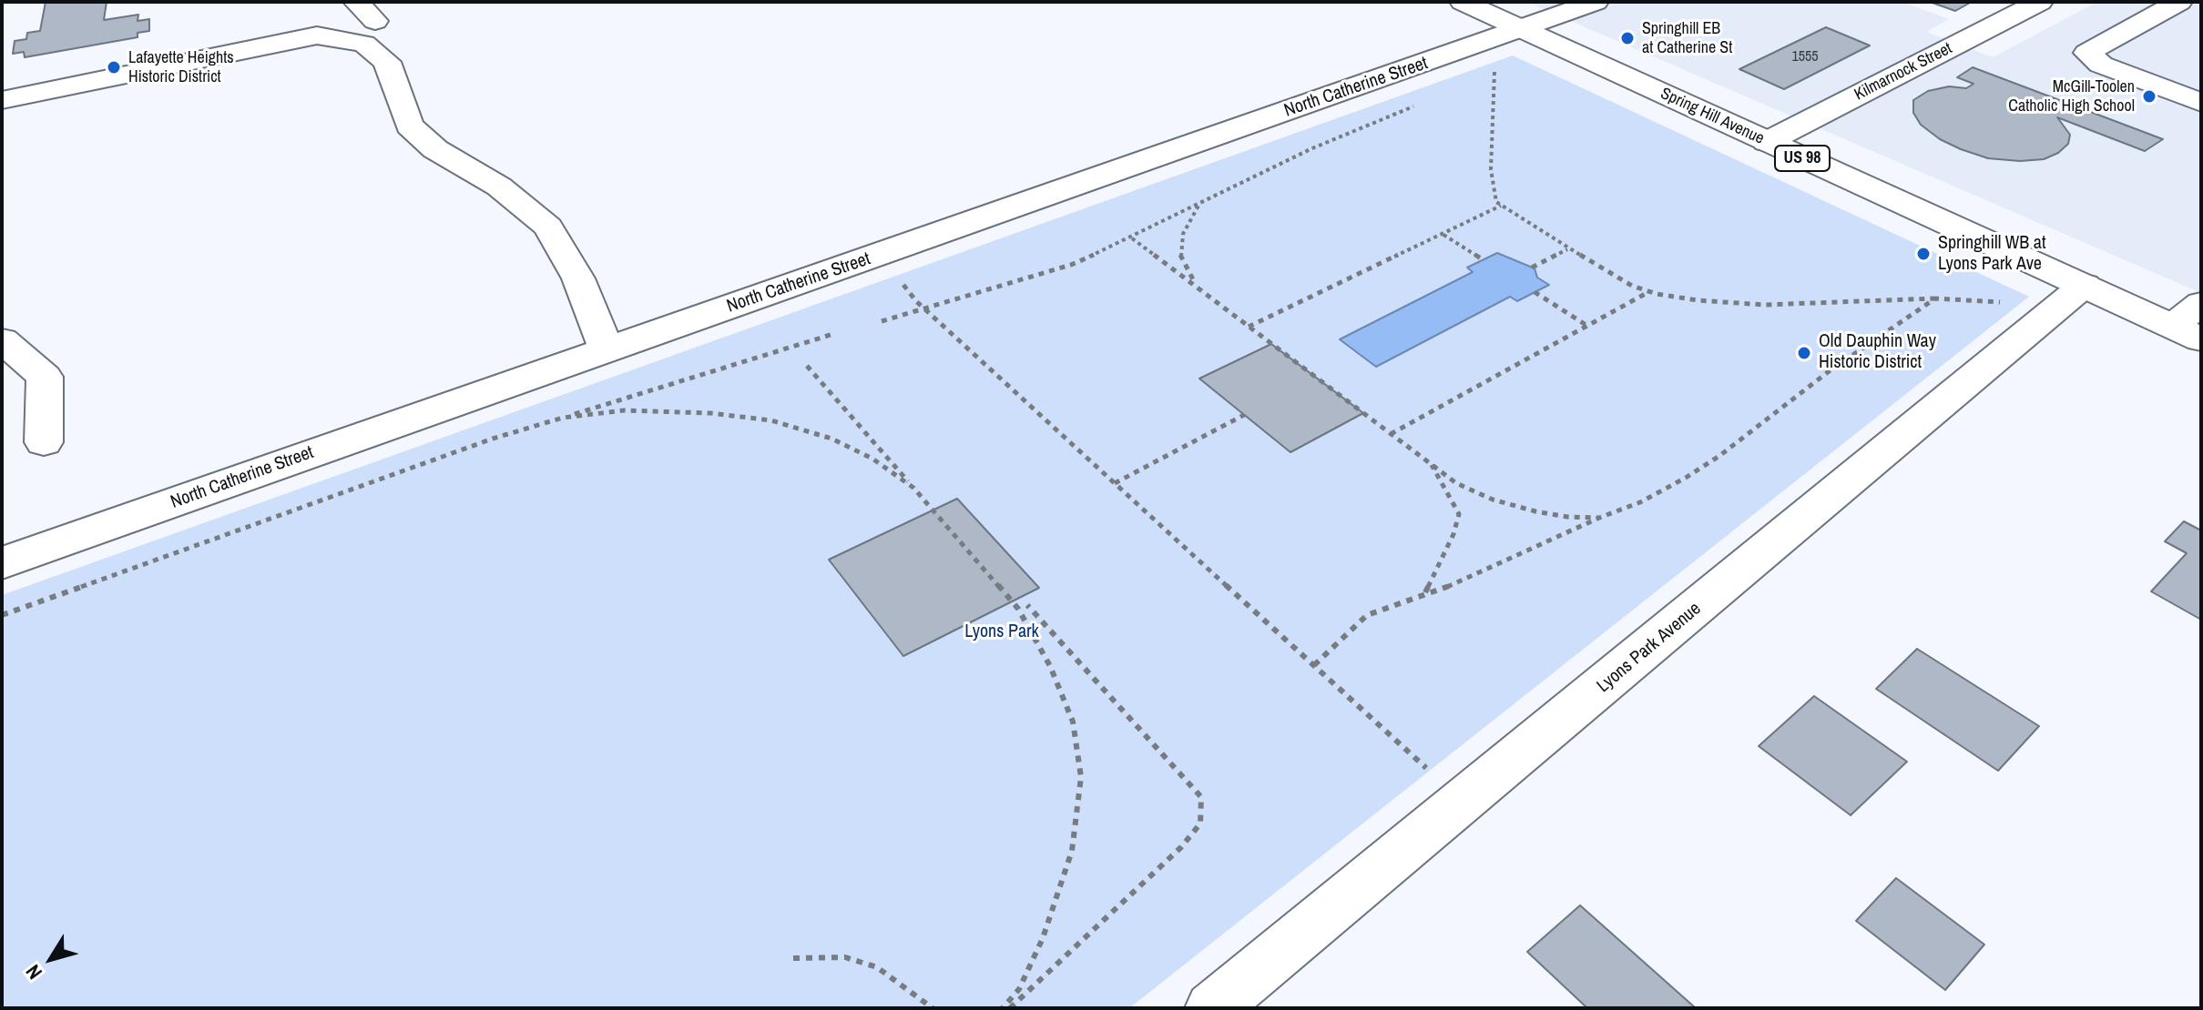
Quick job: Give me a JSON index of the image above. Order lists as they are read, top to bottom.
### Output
{
  "streets": {
    "street": [
      "Kilmarnock Street",
      "North Catherine Street",
      "Spring Hill Avenue",
      "US 98",
      "Lyons Park Avenue"
    ]
  },
  "crossings": [
    ["Kilmarnock Street", "Spring Hill Avenue"],
    ["North Catherine Street", "Spring Hill Avenue"],
    ["Spring Hill Avenue", "Lyons Park Avenue"]
  ],
  "parks": ["Lyons Park"],
  "places": [
    "Springhill EB at Catherine St",
    "Lafayette Heights Historic District",
    "McGill-Toolen Catholic High School",
    "Springhill WB at Lyons Park Ave",
    "Old Dauphin Way Historic District"
  ],
  "house_numbers": ["1555"],
  "north": "bottom left"
}
